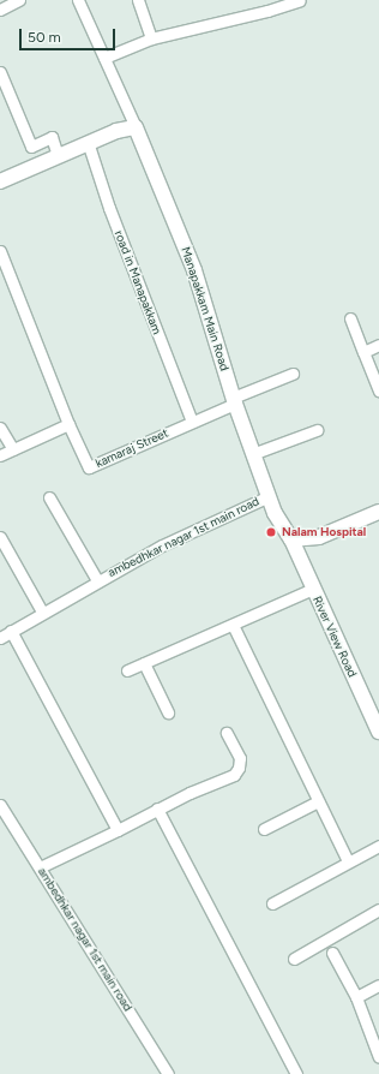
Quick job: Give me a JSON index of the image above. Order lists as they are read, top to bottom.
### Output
{
  "streets": {
    "main road": ["Manapakkam Main Road", "River View Road"],
    "street": ["road in Manapakkam", "kamaraj Street", "ambedhkar nagar 1st main road"]
  },
  "crossings": [
    ["road in Manapakkam", "kamaraj Street"],
    ["Manapakkam Main Road", "kamaraj Street"],
    ["Manapakkam Main Road", "ambedhkar nagar 1st main road"],
    ["Manapakkam Main Road", "River View Road"]
  ],
  "places": ["Nalam Hospital"],
  "scale_bar": "50 m"
}
